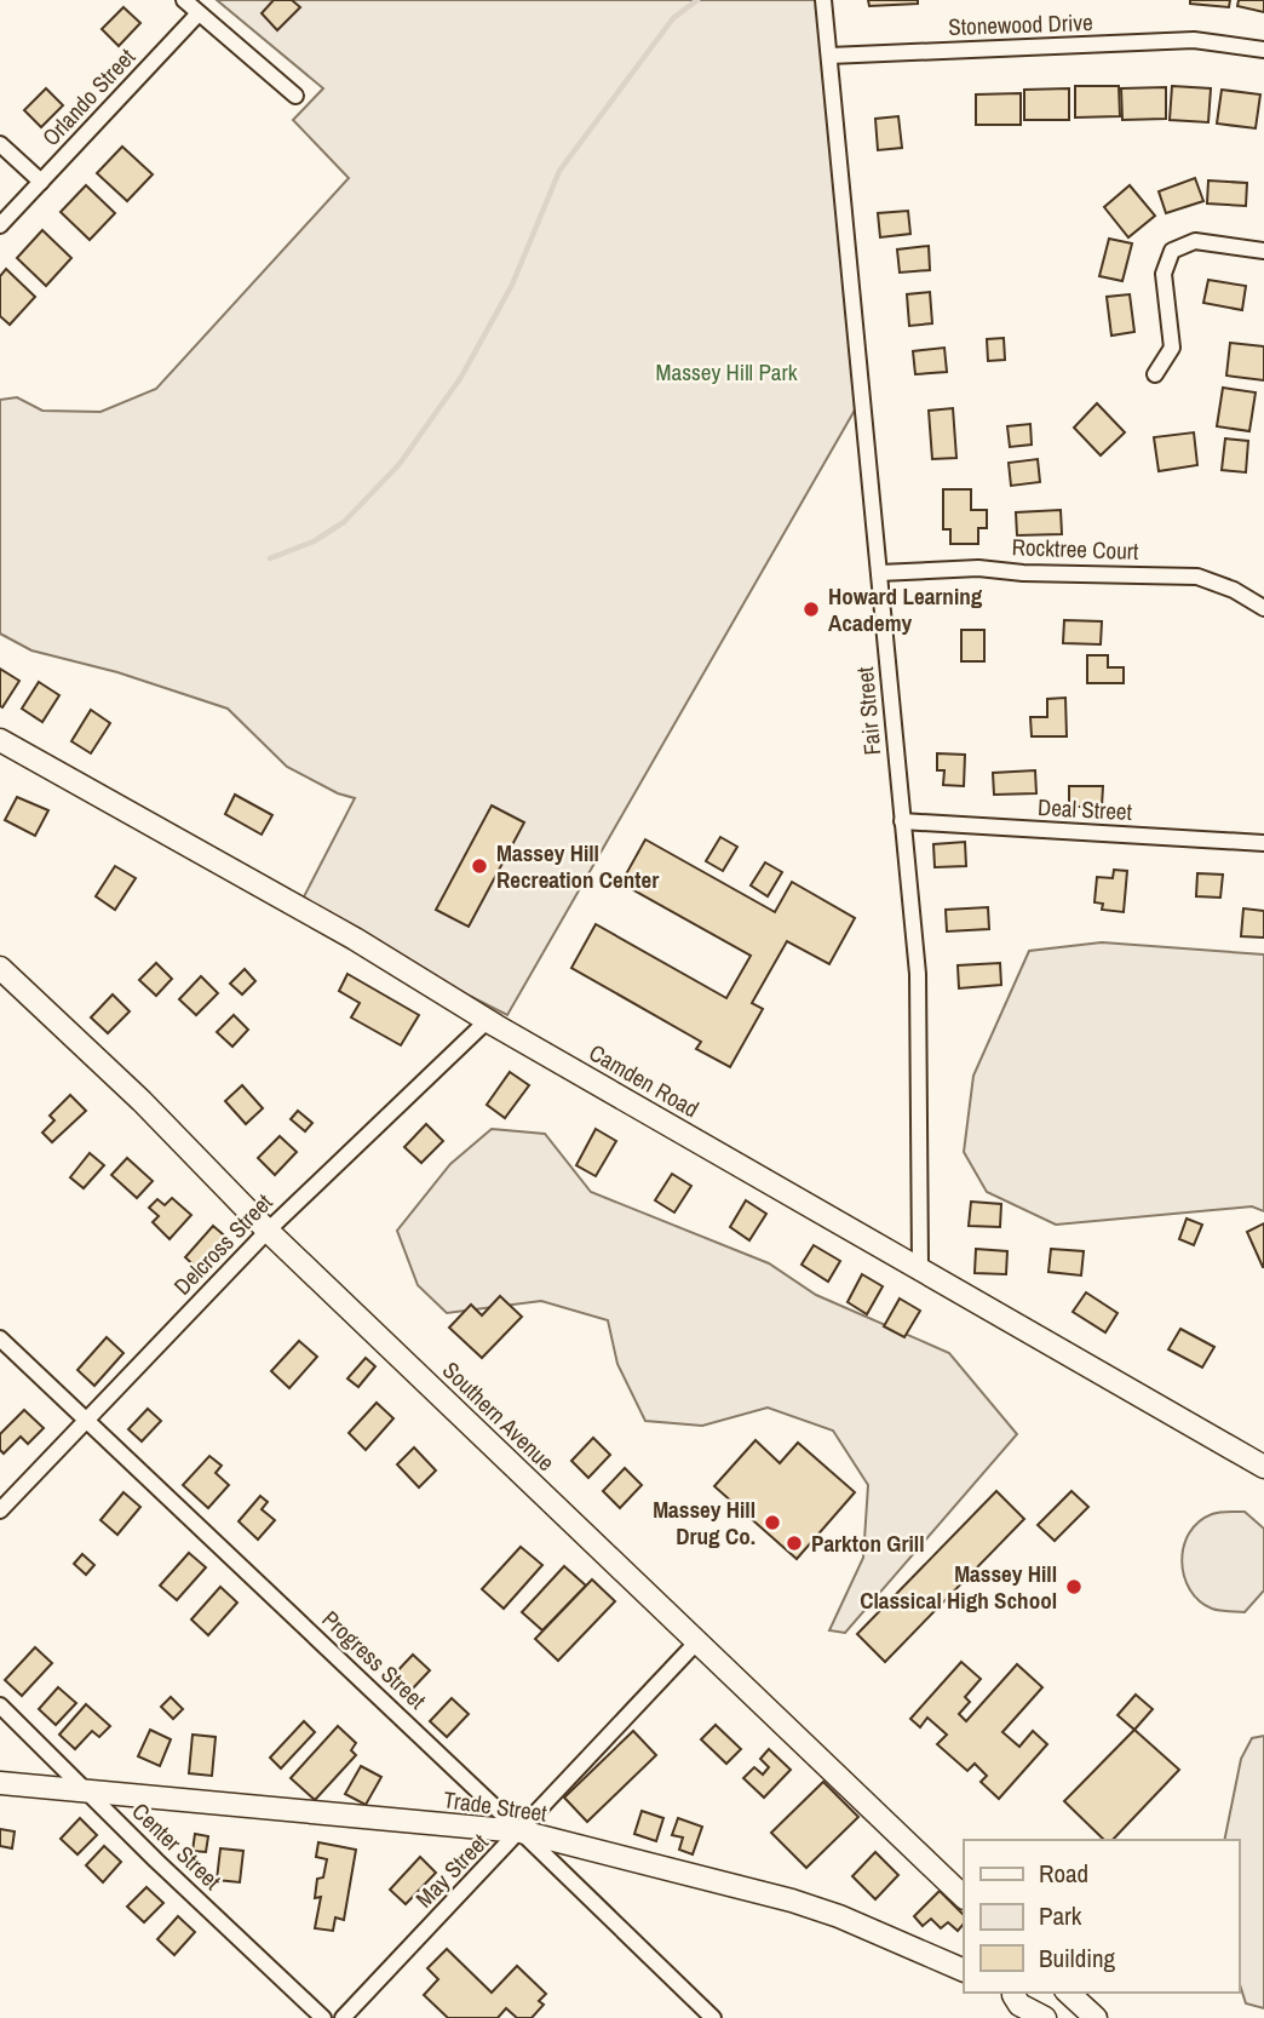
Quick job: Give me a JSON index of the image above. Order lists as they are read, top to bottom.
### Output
{
  "streets": {
    "street": [
      "Stonewood Drive",
      "Orlando Street",
      "Rocktree Court",
      "Fair Street",
      "Deal Street",
      "Camden Road",
      "Delcross Street",
      "Southern Avenue",
      "Progress Street",
      "Trade Street",
      "Center Street",
      "May Street"
    ]
  },
  "crossings": [
    ["Stonewood Drive", "Fair Street"],
    ["Rocktree Court", "Fair Street"],
    ["Fair Street", "Deal Street"],
    ["Fair Street", "Camden Road"],
    ["Camden Road", "Delcross Street"],
    ["Delcross Street", "Southern Avenue"],
    ["Delcross Street", "Progress Street"],
    ["Southern Avenue", "May Street"],
    ["Progress Street", "Trade Street"],
    ["Progress Street", "May Street"],
    ["Trade Street", "Center Street"],
    ["Trade Street", "May Street"]
  ],
  "parks": ["Massey Hill Park"],
  "places": [
    "Howard Learning Academy",
    "Massey Hill Recreation Center",
    "Massey Hill Drug Co.",
    "Parkton Grill",
    "Massey Hill Classical High School"
  ],
  "legend": ["Road", "Park", "Building"]
}
